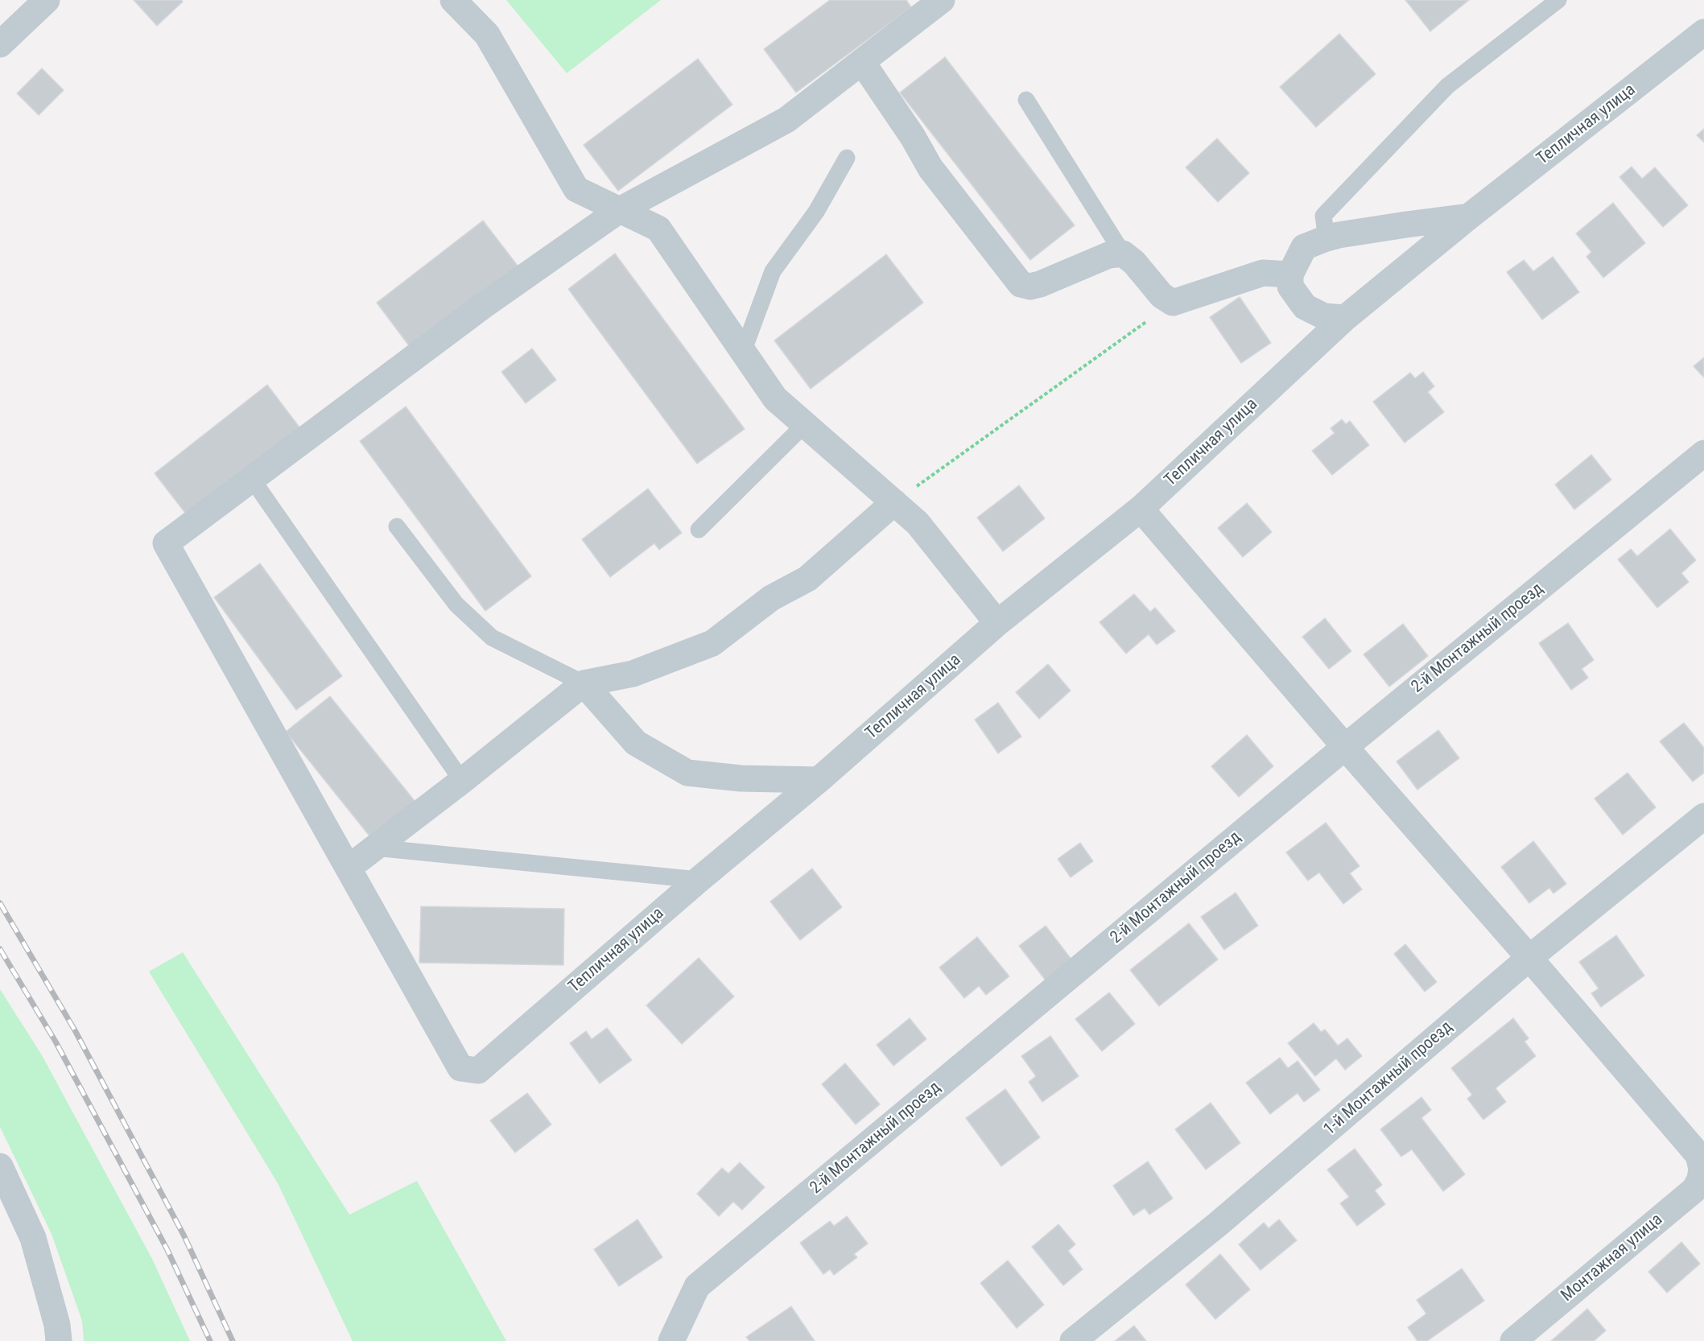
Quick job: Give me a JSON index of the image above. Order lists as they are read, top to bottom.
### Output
{
  "streets": {
    "street": [
      "Тепличная улица",
      "2-й Монтажный проезд",
      "1-й Монтажный проезд",
      "Монтажная улица"
    ]
  },
  "crossings": [
    ["1-й Монтажный проезд", "Монтажная улица"]
  ]
}
